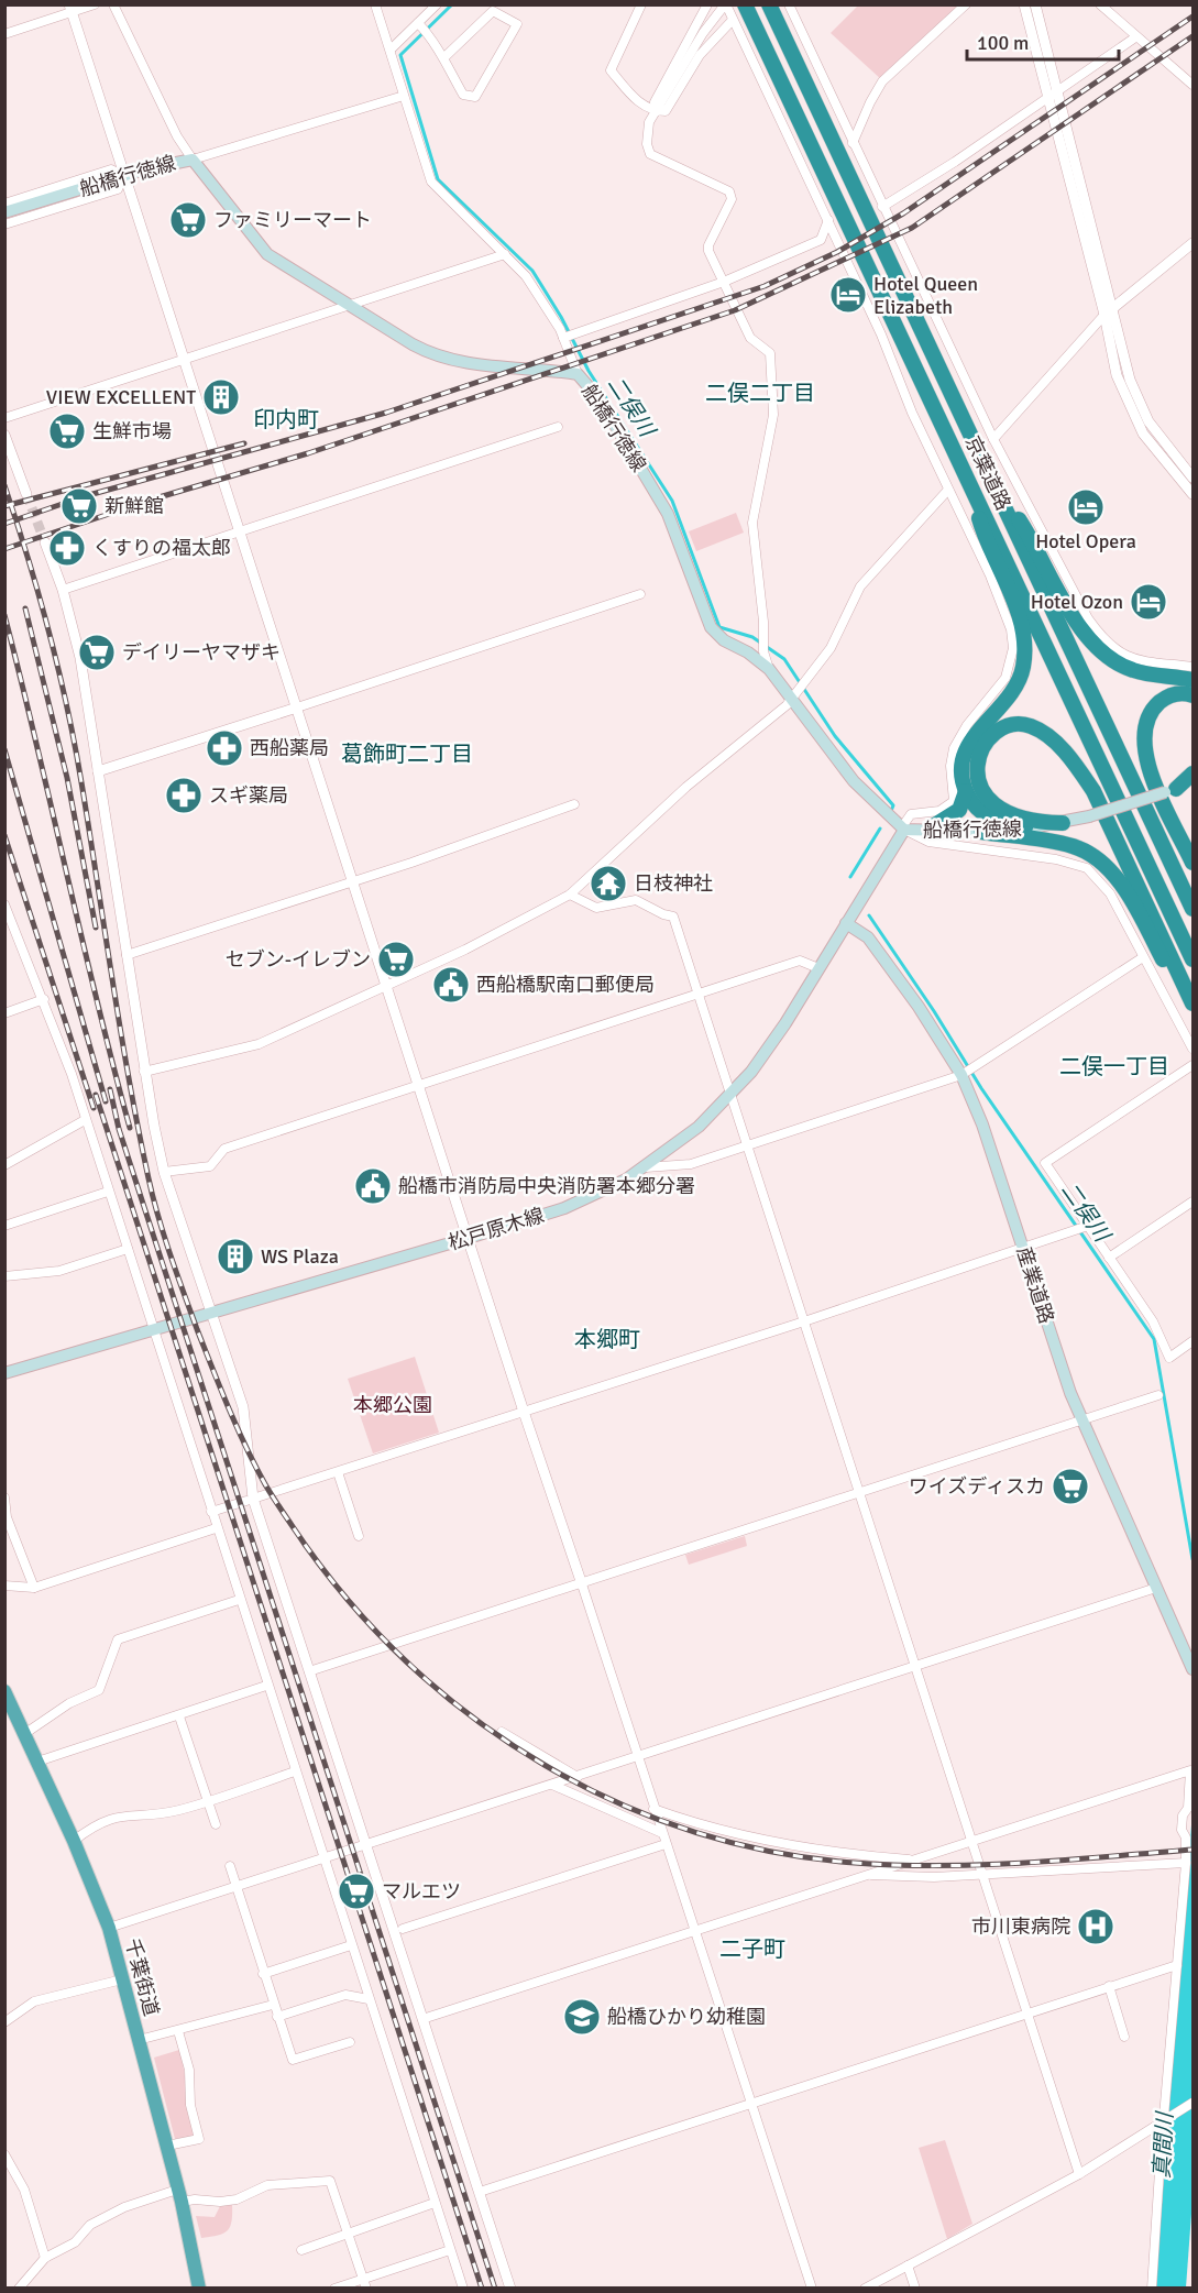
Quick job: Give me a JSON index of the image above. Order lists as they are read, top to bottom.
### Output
{
  "streets": {
    "highway": ["京葉道路", "千葉街道"],
    "main road": ["船橋行徳線", "松戸原木線", "産業道路"]
  },
  "crossings": [
    ["船橋行徳線", "松戸原木線"],
    ["松戸原木線", "産業道路"]
  ],
  "districts": [
    "二俣二丁目",
    "印内町",
    "葛飾町二丁目",
    "二俣一丁目",
    "本郷町",
    "二子町"
  ],
  "water": ["二俣川", "真間川"],
  "parks": ["本郷公園"],
  "places": {
    "supermarket": [
      "ファミリーマート",
      "生鮮市場",
      "新鮮館",
      "デイリーヤマザキ",
      "セブン-イレブン",
      "ワイズディスカ",
      "マルエツ"
    ],
    "hotel": ["Hotel Queen Elizabeth", "Hotel Opera", "Hotel Ozon"],
    "building": ["VIEW EXCELLENT", "WS Plaza"],
    "pharmacy": ["くすりの福太郎", "西船薬局", "スギ薬局"],
    "temple": ["日枝神社"],
    "public building": ["西船橋駅南口郵便局", "船橋市消防局中央消防署本郷分署"],
    "hospital": ["市川東病院"],
    "school or university": ["船橋ひかり幼稚園"]
  },
  "scale_bar": "100 m"
}
